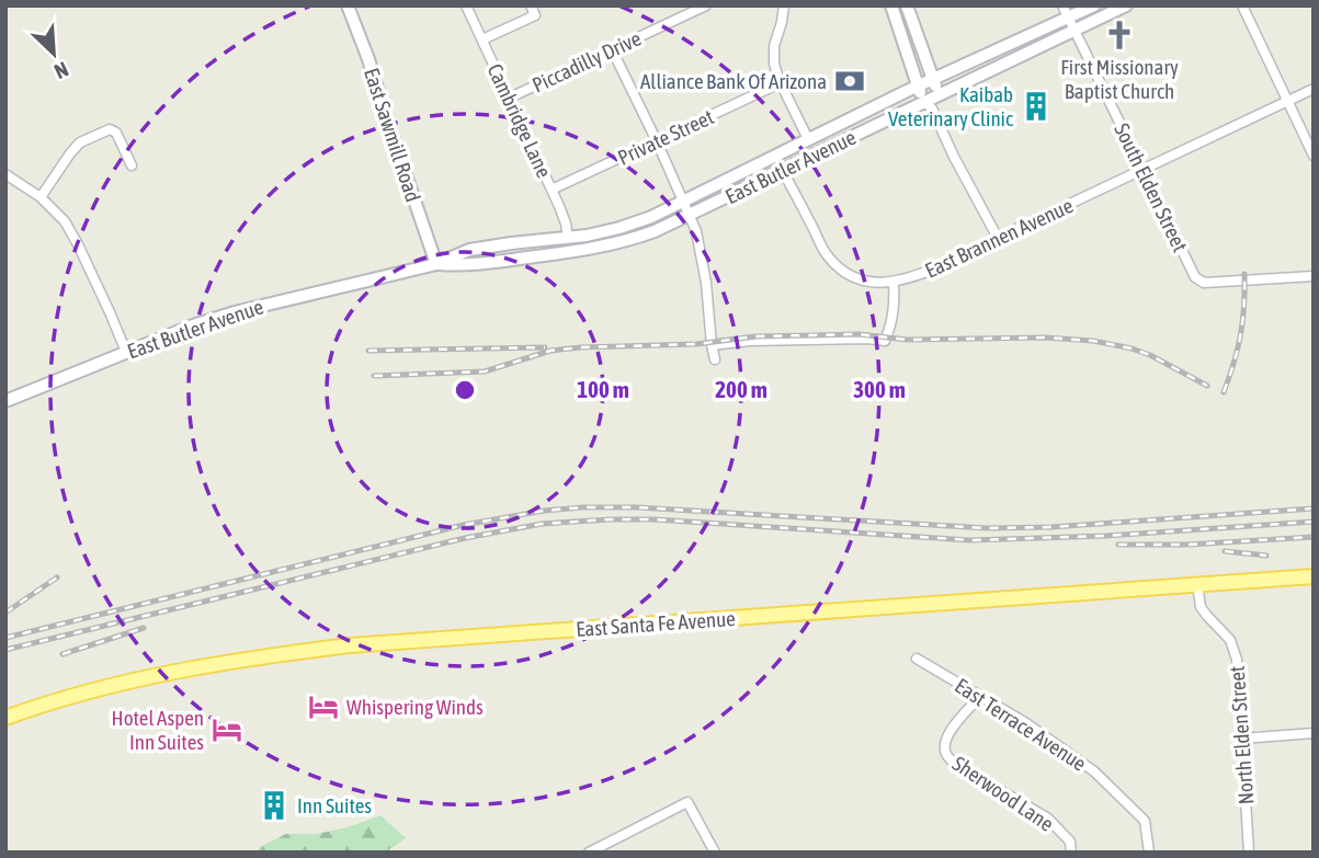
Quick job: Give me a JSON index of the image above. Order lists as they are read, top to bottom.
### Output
{
  "streets": {
    "main road": ["East Sawmill Road", "East Butler Avenue", "East Santa Fe Avenue"],
    "street": [
      "Piccadilly Drive",
      "Cambridge Lane",
      "Private Street",
      "South Elden Street",
      "East Brannen Avenue",
      "East Terrace Avenue",
      "North Elden Street",
      "Sherwood Lane"
    ]
  },
  "crossings": [
    ["Piccadilly Drive", "Cambridge Lane"],
    ["Cambridge Lane", "Private Street"],
    ["Cambridge Lane", "East Butler Avenue"],
    ["East Sawmill Road", "East Butler Avenue"],
    ["East Butler Avenue", "South Elden Street"],
    ["South Elden Street", "East Brannen Avenue"],
    ["East Santa Fe Avenue", "North Elden Street"],
    ["East Terrace Avenue", "Sherwood Lane"]
  ],
  "places": {
    "church": ["First Missionary Baptist Church"],
    "bank": ["Alliance Bank Of Arizona"],
    "building": ["Kaibab Veterinary Clinic", "Inn Suites"],
    "hotel": ["Whispering Winds", "Hotel Aspen Inn Suites"]
  },
  "north": "bottom right",
  "rings": ["100 m", "200 m", "300 m"]
}
